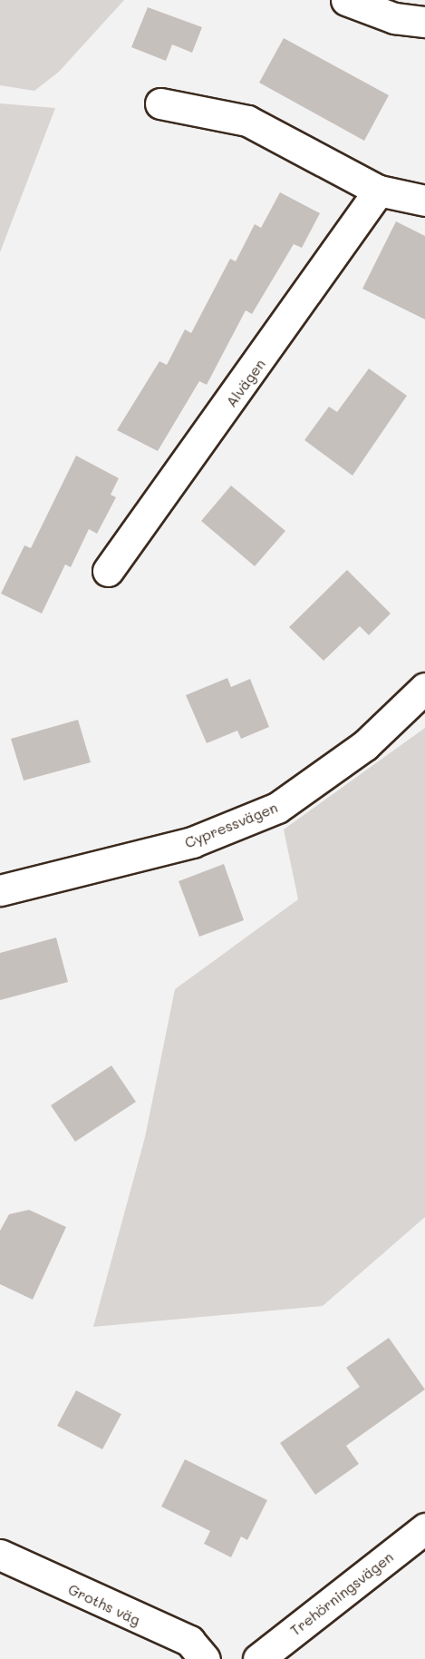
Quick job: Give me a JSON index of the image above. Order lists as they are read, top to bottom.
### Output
{
  "streets": {
    "street": [
      "Alvägen",
      "Cypressvägen",
      "Trehörningsvägen",
      "Groths väg"
    ]
  }
}
